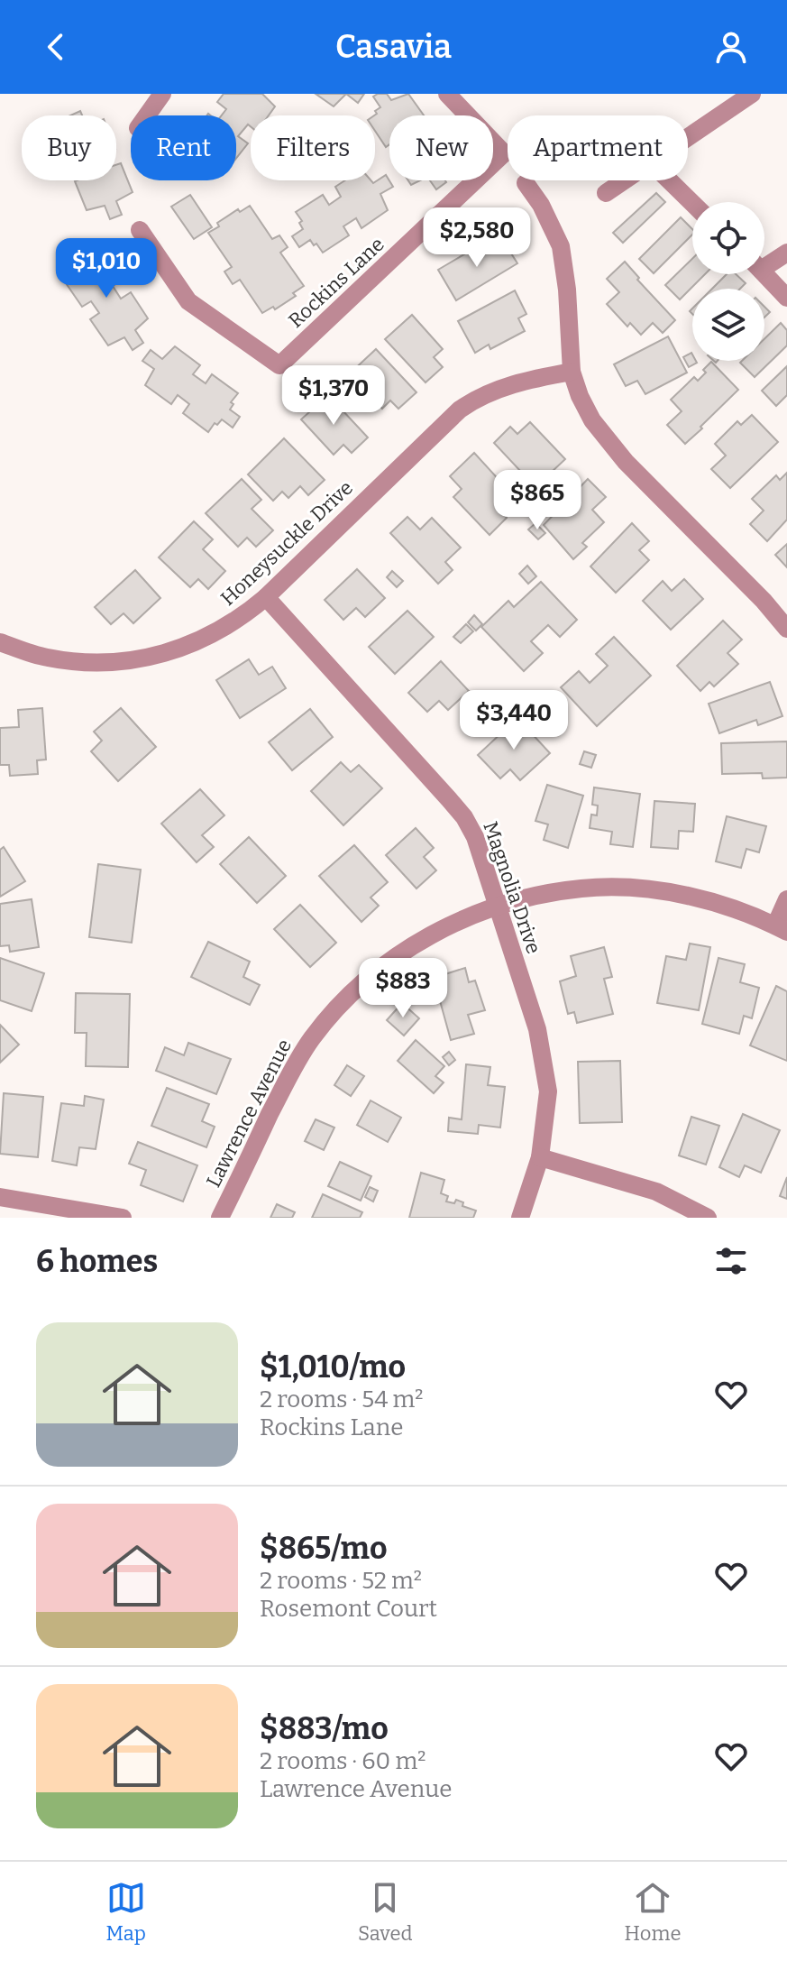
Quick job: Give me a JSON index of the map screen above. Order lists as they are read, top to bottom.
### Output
{
  "streets": {
    "street": [
      "Rockins Lane",
      "Honeysuckle Drive",
      "Magnolia Drive",
      "Lawrence Avenue"
    ]
  },
  "crossings": [
    ["Honeysuckle Drive", "Magnolia Drive"],
    ["Magnolia Drive", "Lawrence Avenue"]
  ],
  "page": {
    "header": "Casavia",
    "chip": [
      "Buy",
      "Rent",
      "Filters",
      "New",
      "Apartment"
    ],
    "price": [
      "$2,580",
      "$1,010",
      "$1,370",
      "$865",
      "$3,440",
      "$883"
    ],
    "heading": "6 homes",
    "list": [
      {
        "name": "$1,010/mo",
        "note": "2 rooms · 54 m² · Rockins Lane"
      },
      {
        "name": "$865/mo",
        "note": "2 rooms · 52 m² · Rosemont Court"
      },
      {
        "name": "$883/mo",
        "note": "2 rooms · 60 m² · Lawrence Avenue"
      }
    ],
    "tabs": ["Map", "Saved", "Home"]
  }
}
